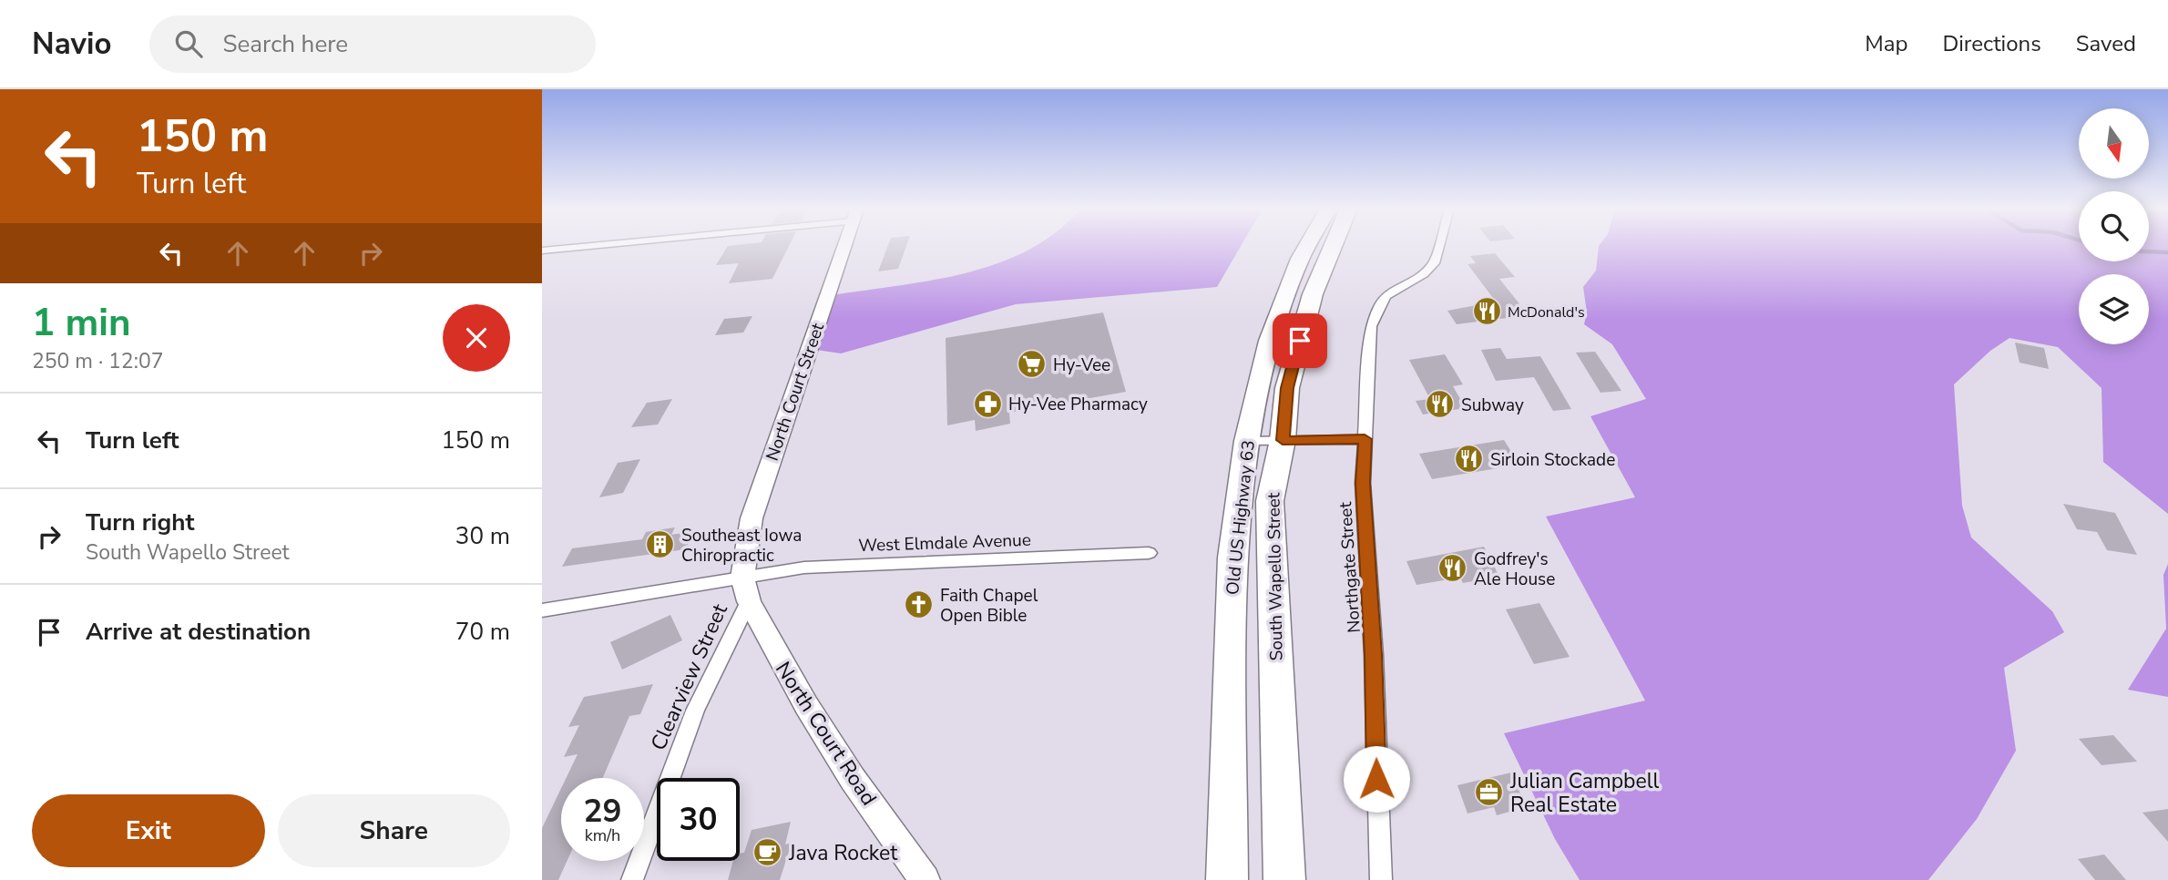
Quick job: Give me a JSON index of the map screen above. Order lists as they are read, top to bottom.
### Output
{
  "streets": {
    "highway": ["Old US Highway 63", "South Wapello Street"],
    "main road": ["North Court Street", "North Court Road"],
    "street": ["West Elmdale Avenue", "Northgate Street", "Clearview Street"]
  },
  "crossings": [
    ["North Court Street", "West Elmdale Avenue"],
    ["North Court Street", "Clearview Street"],
    ["North Court Street", "North Court Road"],
    ["West Elmdale Avenue", "Clearview Street"],
    ["West Elmdale Avenue", "North Court Road"],
    ["Clearview Street", "North Court Road"]
  ],
  "places": {
    "restaurant": [
      "McDonald's",
      "Subway",
      "Sirloin Stockade",
      "Godfrey's Ale House"
    ],
    "supermarket": ["Hy-Vee"],
    "pharmacy": ["Hy-Vee Pharmacy"],
    "building": ["Southeast Iowa Chiropractic"],
    "church": ["Faith Chapel Open Bible"],
    "office": ["Julian Campbell Real Estate"],
    "cafe": ["Java Rocket"]
  },
  "north": "bottom",
  "page": {
    "header": "Navio",
    "search": "Search here",
    "nav": ["Map", "Directions", "Saved"],
    "turn": ["150 m", "Turn left"],
    "heading": ["1 min", "250 m · 12:07"],
    "list": [
      {
        "name": "Turn left",
        "value": "150 m"
      },
      {
        "name": "Turn right",
        "note": "South Wapello Street",
        "value": "30 m"
      },
      {
        "name": "Arrive at destination",
        "value": "70 m"
      }
    ],
    "speed": "29 km/h",
    "limit": "30",
    "buttons": ["Exit", "Share"]
  }
}
